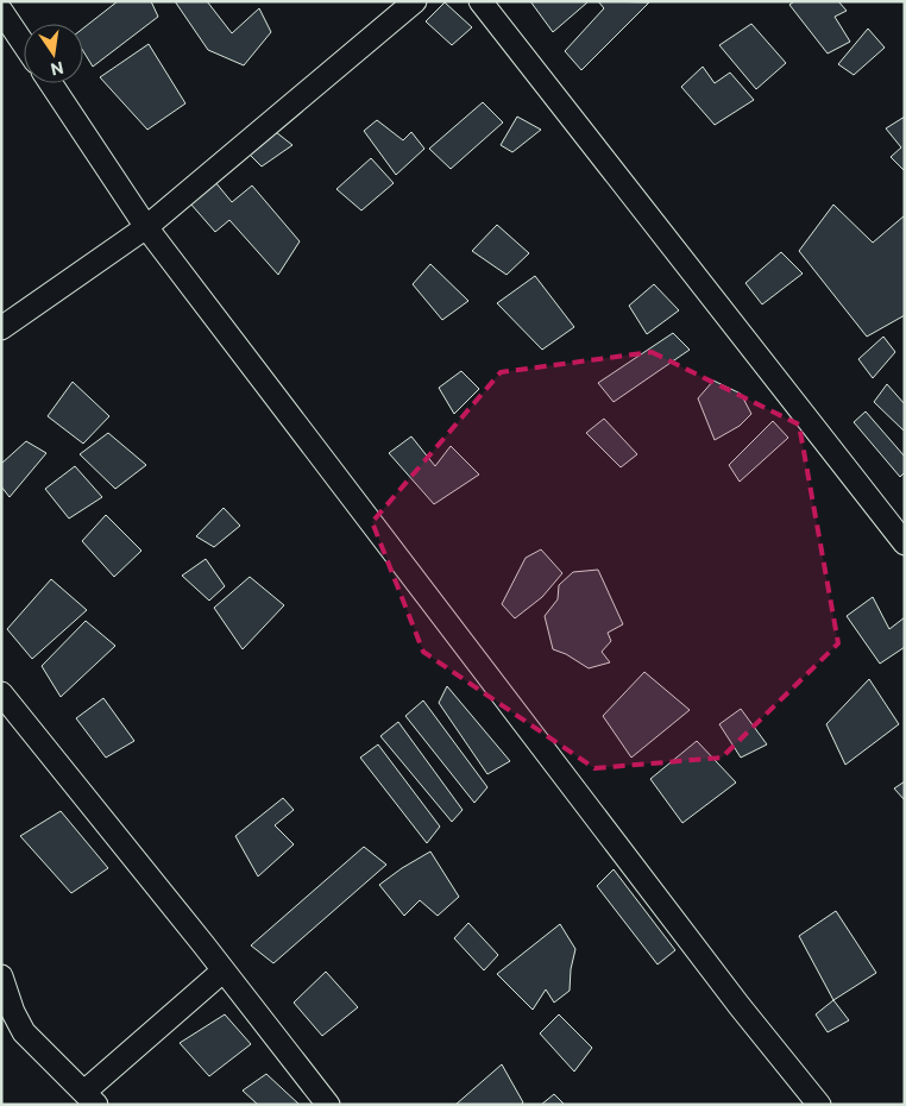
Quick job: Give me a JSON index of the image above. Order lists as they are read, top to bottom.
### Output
{
  "north": "bottom"
}
